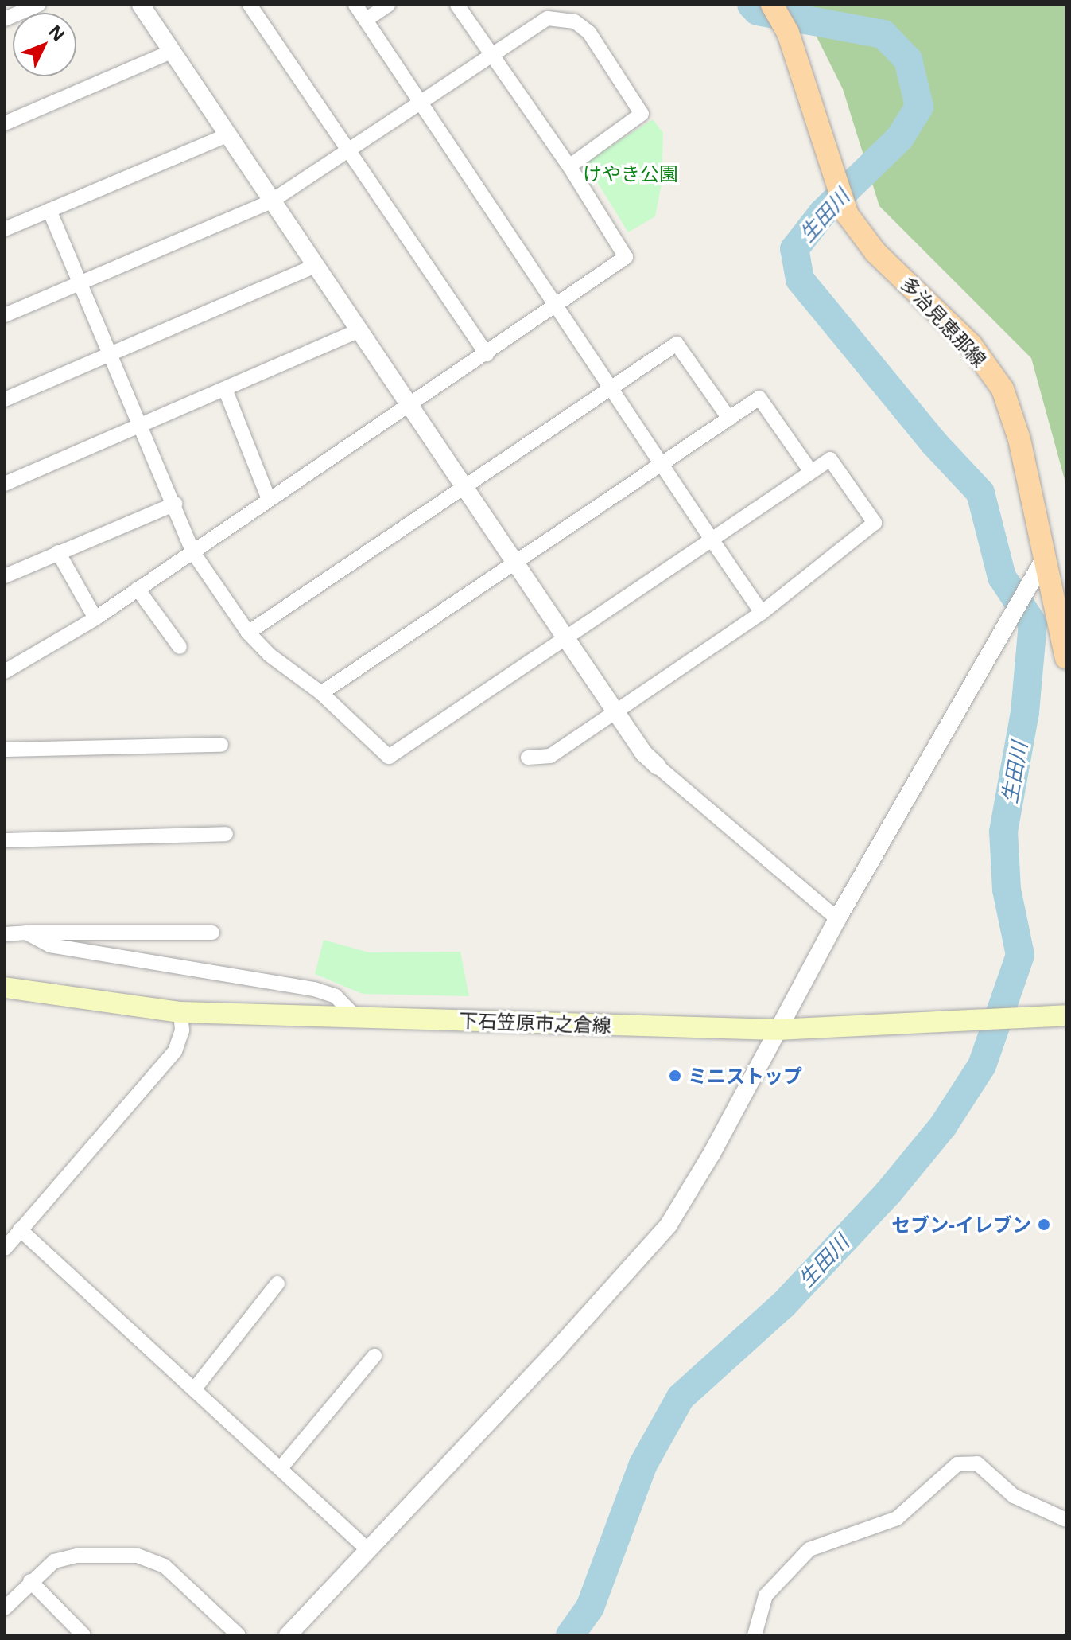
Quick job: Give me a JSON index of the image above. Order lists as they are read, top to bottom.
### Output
{
  "streets": {
    "main road": ["多治見恵那線", "下石笠原市之倉線"]
  },
  "water": ["生田川"],
  "parks": ["けやき公園"],
  "places": ["ミニストップ", "セブン-イレブン"],
  "north": "top right"
}
